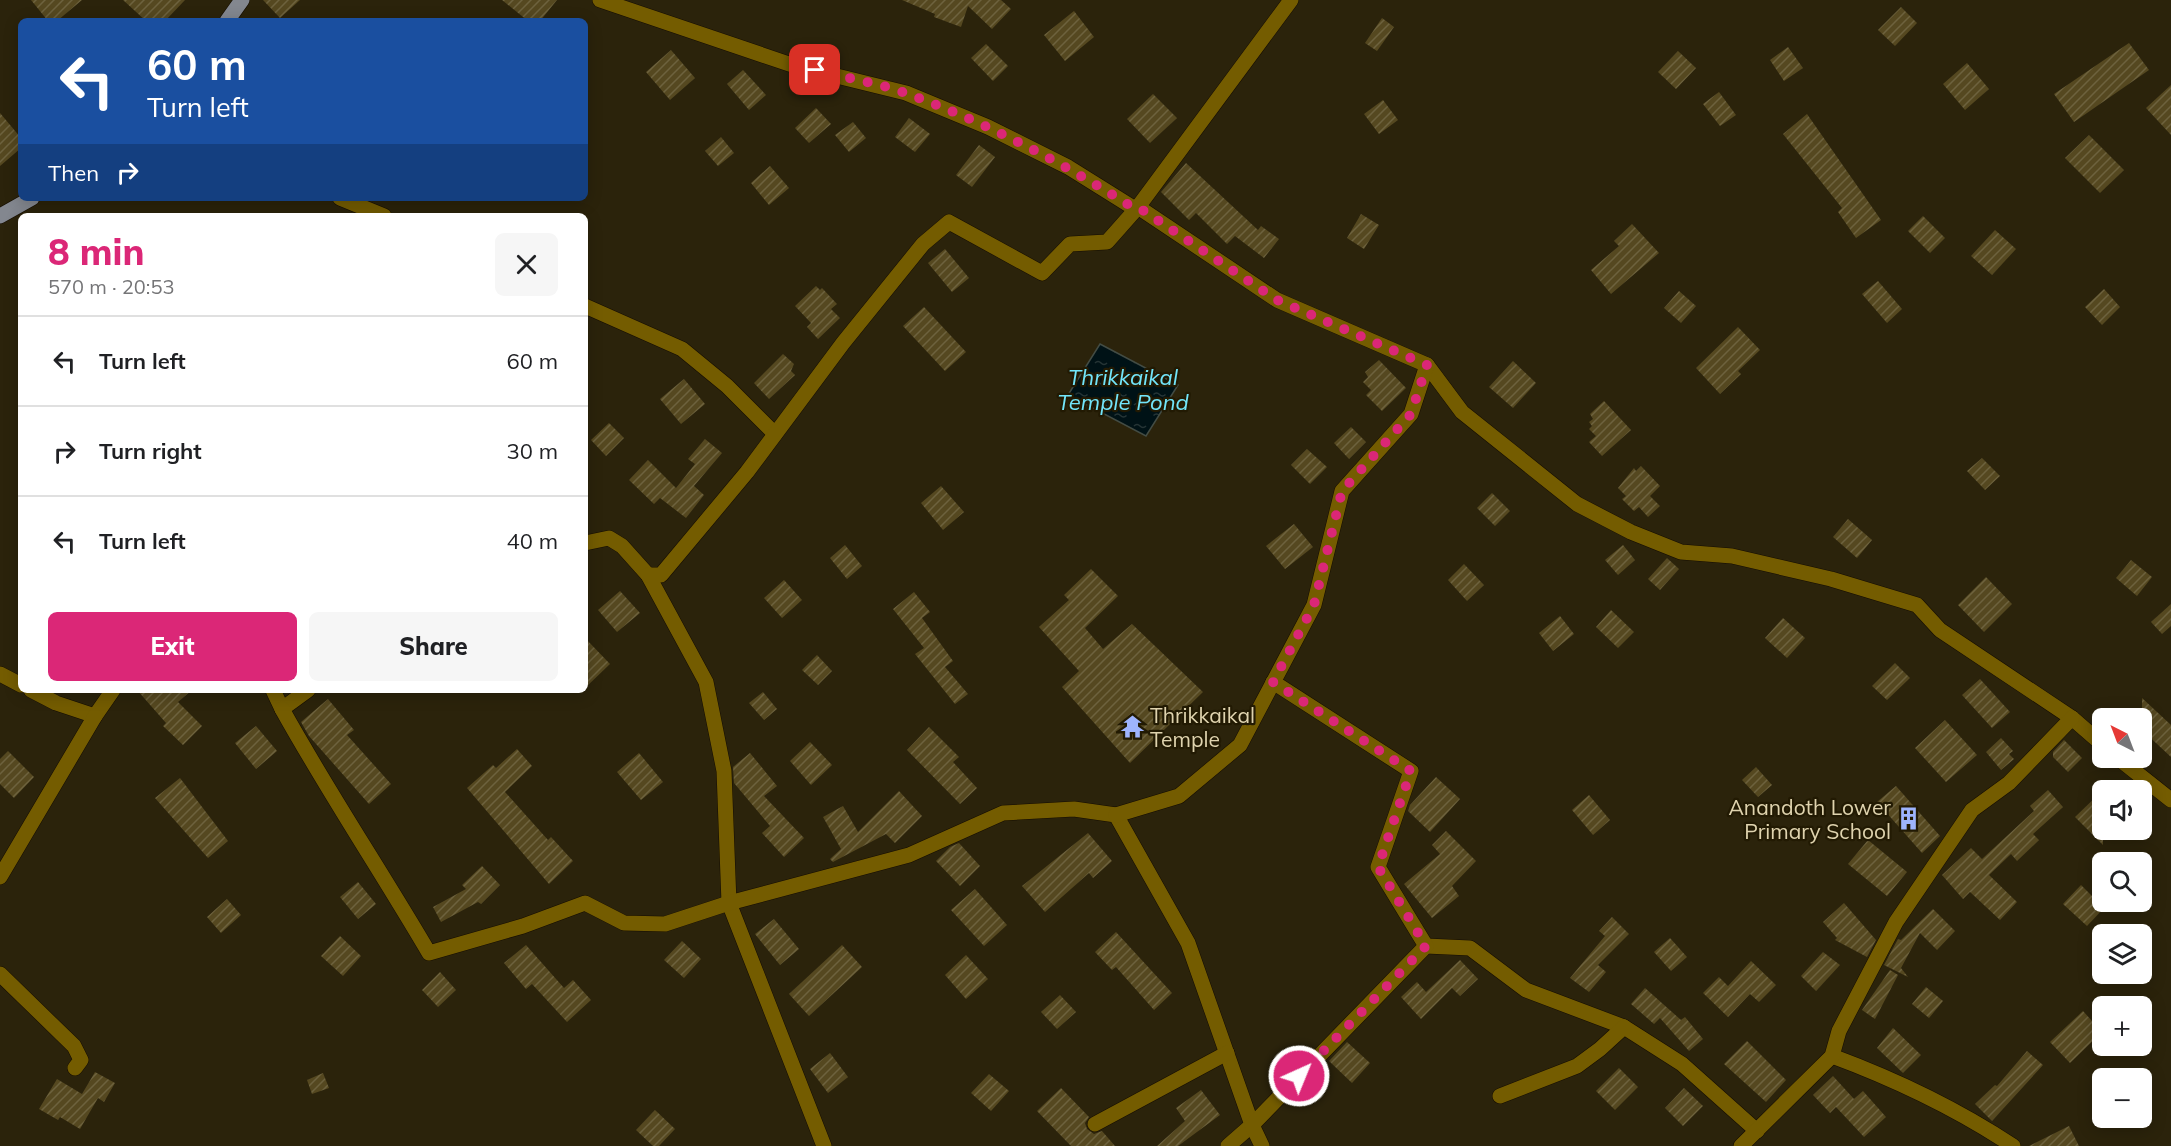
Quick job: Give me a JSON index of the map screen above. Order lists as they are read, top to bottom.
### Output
{
  "water": ["Thrikkaikal Temple Pond"],
  "places": {
    "temple": ["Thrikkaikal Temple"],
    "building": ["Anandoth Lower Primary School"]
  },
  "north": "top left",
  "page": {
    "turn": ["60 m", "Turn left"],
    "then": "Then",
    "heading": ["8 min", "570 m · 20:53"],
    "list": [
      {
        "name": "Turn left",
        "value": "60 m"
      },
      {
        "name": "Turn right",
        "value": "30 m"
      },
      {
        "name": "Turn left",
        "value": "40 m"
      }
    ],
    "buttons": ["Exit", "Share"],
    "map_buttons": ["+", "−"]
  }
}
